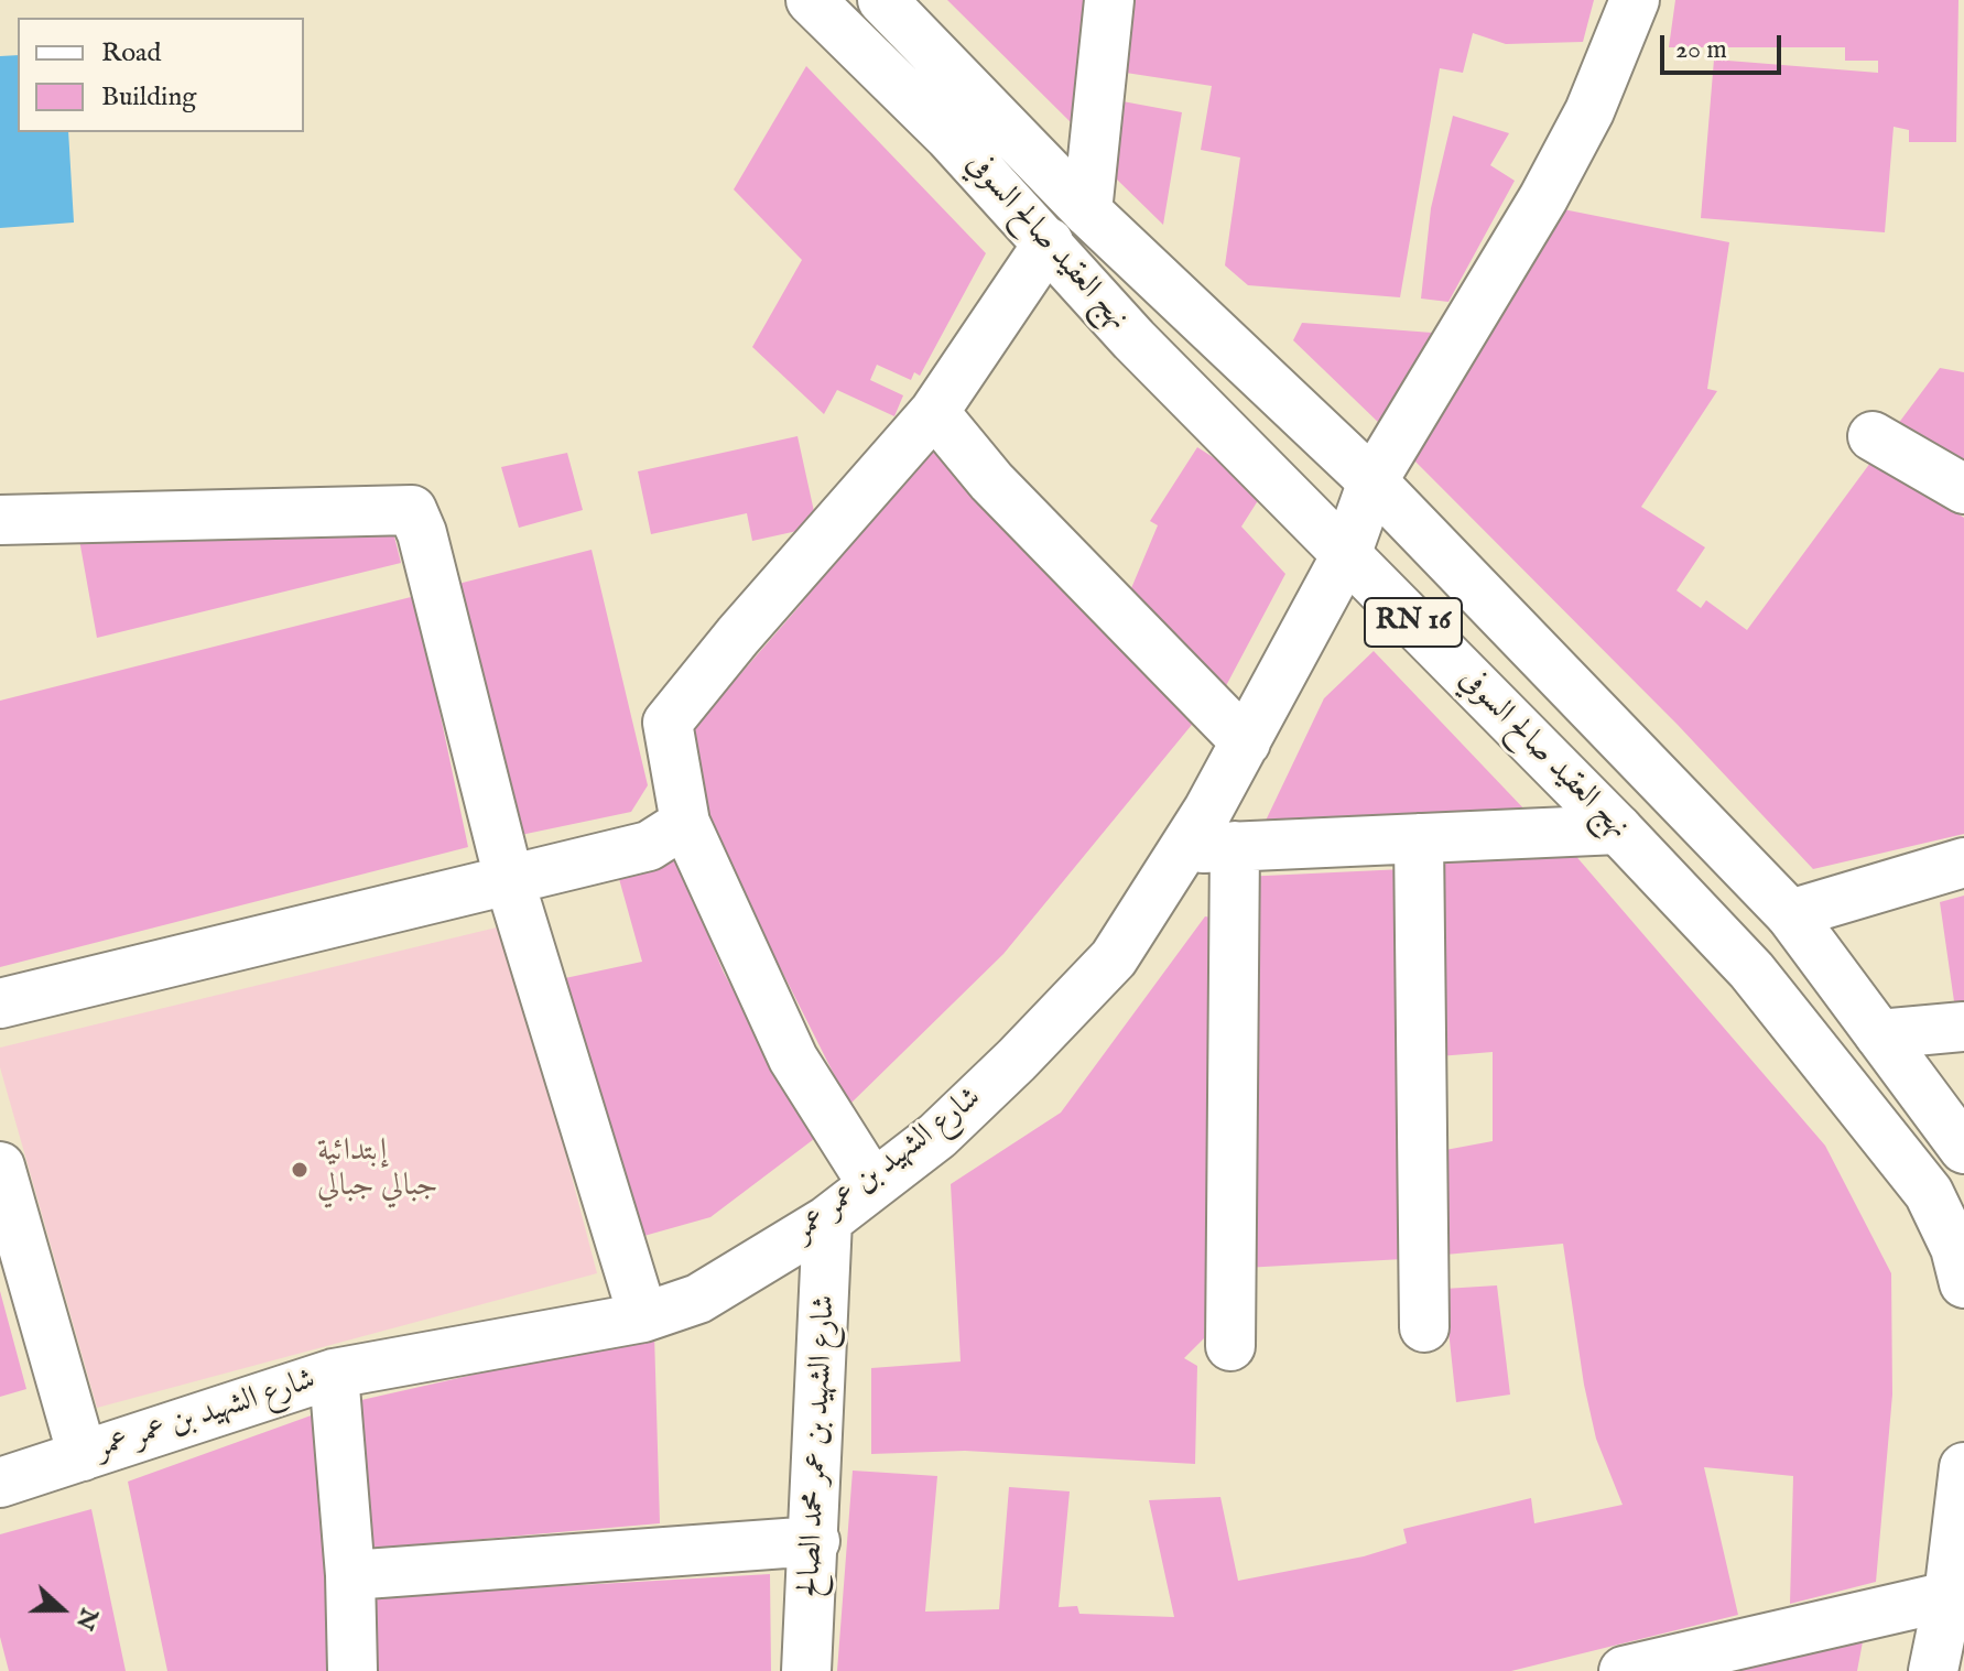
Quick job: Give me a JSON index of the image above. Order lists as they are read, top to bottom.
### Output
{
  "streets": {
    "street": [
      "نهج العقيد صالح السوفي",
      "RN 16",
      "شارع الشهيد بن عمر عمر",
      "شارع الشهيد بن عمر محمد الصالح"
    ]
  },
  "crossings": [
    ["نهج العقيد صالح السوفي", "شارع الشهيد بن عمر عمر"],
    ["شارع الشهيد بن عمر عمر", "شارع الشهيد بن عمر محمد الصالح"]
  ],
  "places": ["إبتدائية جبالي جبالي"],
  "legend": ["Road", "Building"],
  "scale_bar": "20 m",
  "north": "right"
}
